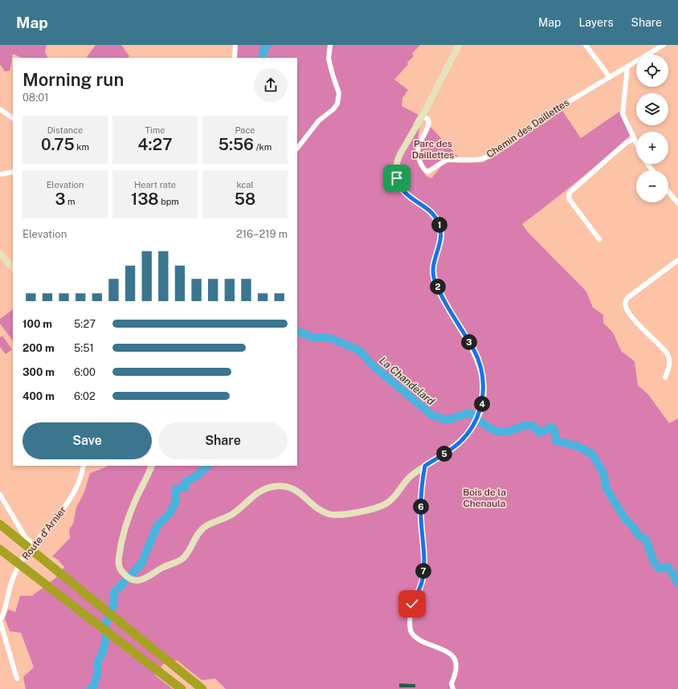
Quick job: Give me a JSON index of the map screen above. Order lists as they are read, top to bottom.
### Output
{
  "streets": {
    "street": ["Chemin des Daillettes", "Route d'Arnier"]
  },
  "water": ["La Chandelard"],
  "parks": ["Parc des Daillettes", "Bois de la Chenaula"],
  "page": {
    "header": "Map",
    "nav": ["Map", "Layers", "Share"],
    "map_buttons": ["+", "−"],
    "heading": ["Morning run", "08:01"],
    "stats": [
      ["Distance", "0.75 km"],
      ["Time", "4:27"],
      ["Pace", "5:56 /km"],
      ["Elevation", "3 m"],
      ["Heart rate", "138 bpm"],
      ["kcal", "58"]
    ],
    "pins": [
      "1",
      "2",
      "3",
      "4",
      "5",
      "6",
      "7"
    ],
    "chart": ["Elevation", "216–219 m"],
    "list": [
      {
        "name": "100 m",
        "note": "5:27"
      },
      {
        "name": "200 m",
        "note": "5:51"
      },
      {
        "name": "300 m",
        "note": "6:00"
      },
      {
        "name": "400 m",
        "note": "6:02"
      }
    ],
    "buttons": ["Save", "Share"]
  }
}
